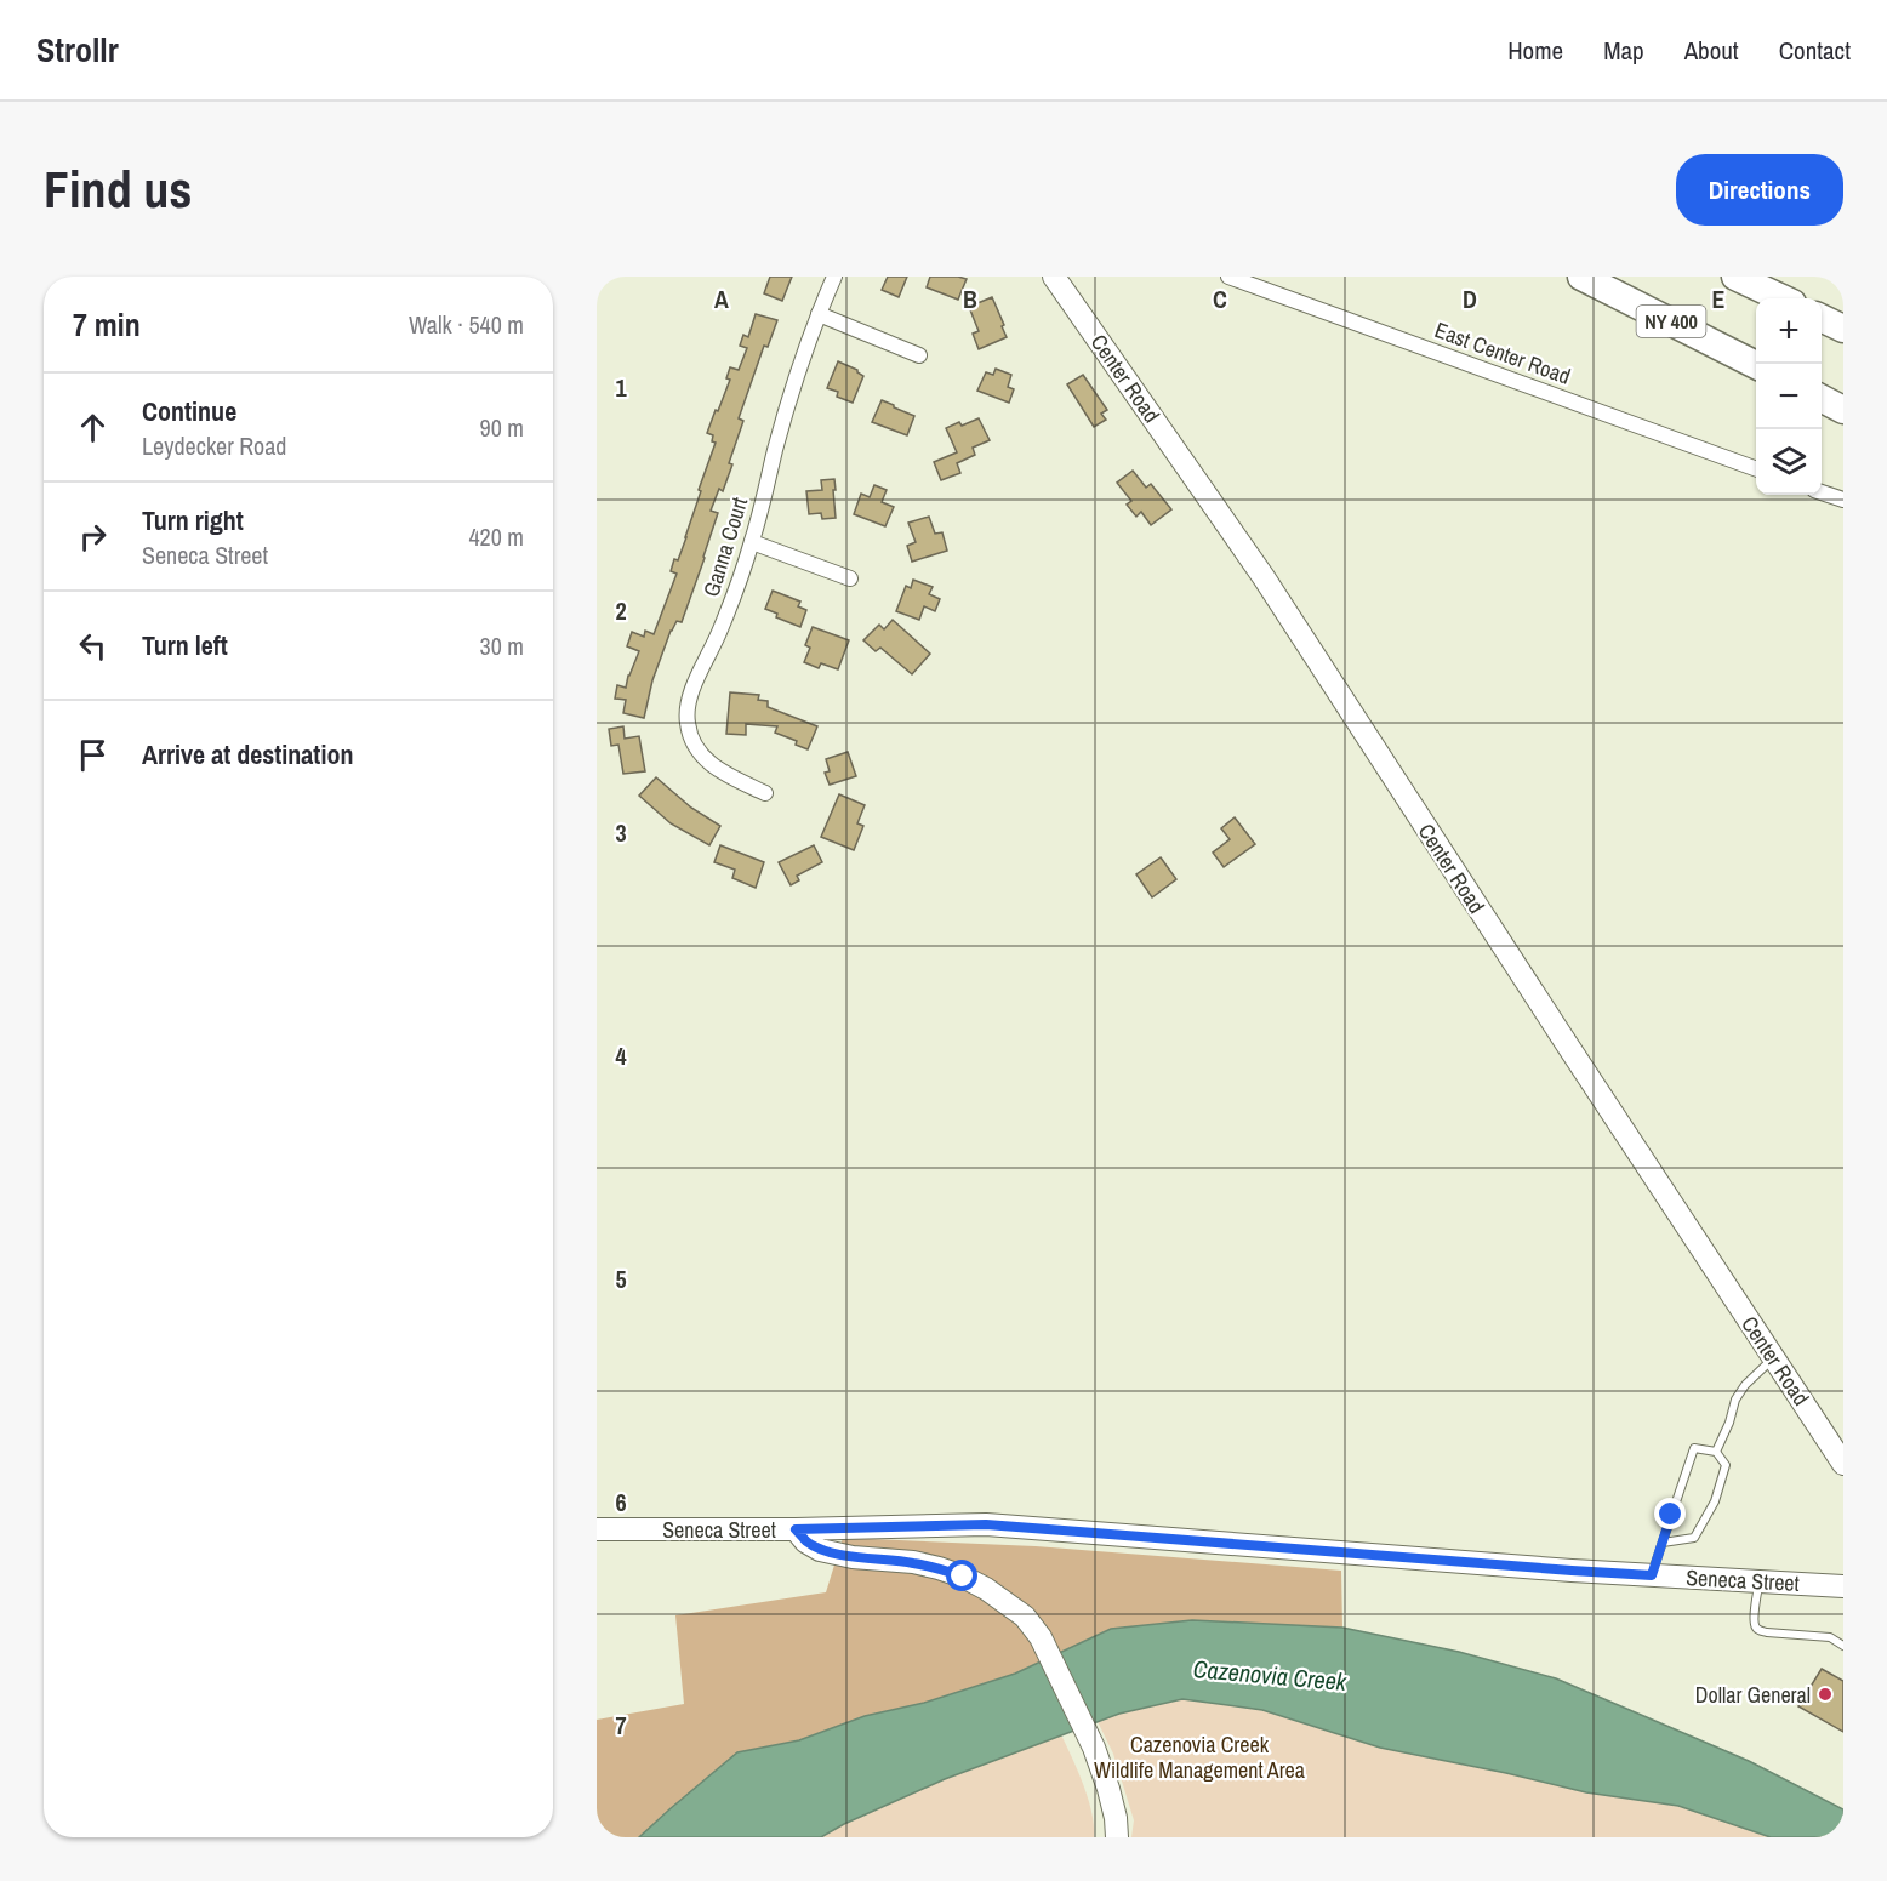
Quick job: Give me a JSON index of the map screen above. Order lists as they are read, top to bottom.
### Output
{
  "streets": {
    "highway": ["NY 400"],
    "main road": ["Center Road", "Seneca Street"],
    "street": ["East Center Road", "Ganna Court"]
  },
  "water": ["Cazenovia Creek"],
  "parks": ["Cazenovia Creek Wildlife Management Area"],
  "places": ["Dollar General"],
  "page": {
    "header": "Strollr",
    "nav": [
      "Home",
      "Map",
      "About",
      "Contact"
    ],
    "buttons": "Directions",
    "title": "Find us",
    "heading": ["7 min", "Walk · 540 m"],
    "map_buttons": ["+", "−"],
    "list": [
      ["Continue", "Leydecker Road", "90 m"],
      ["Turn right", "Seneca Street", "420 m"],
      ["Turn left", "30 m"],
      "Arrive at destination"
    ]
  },
  "grid": {
    "columns": [
      "A",
      "B",
      "C",
      "D",
      "E"
    ],
    "rows": [
      "1",
      "2",
      "3",
      "4",
      "5",
      "6",
      "7"
    ]
  }
}
